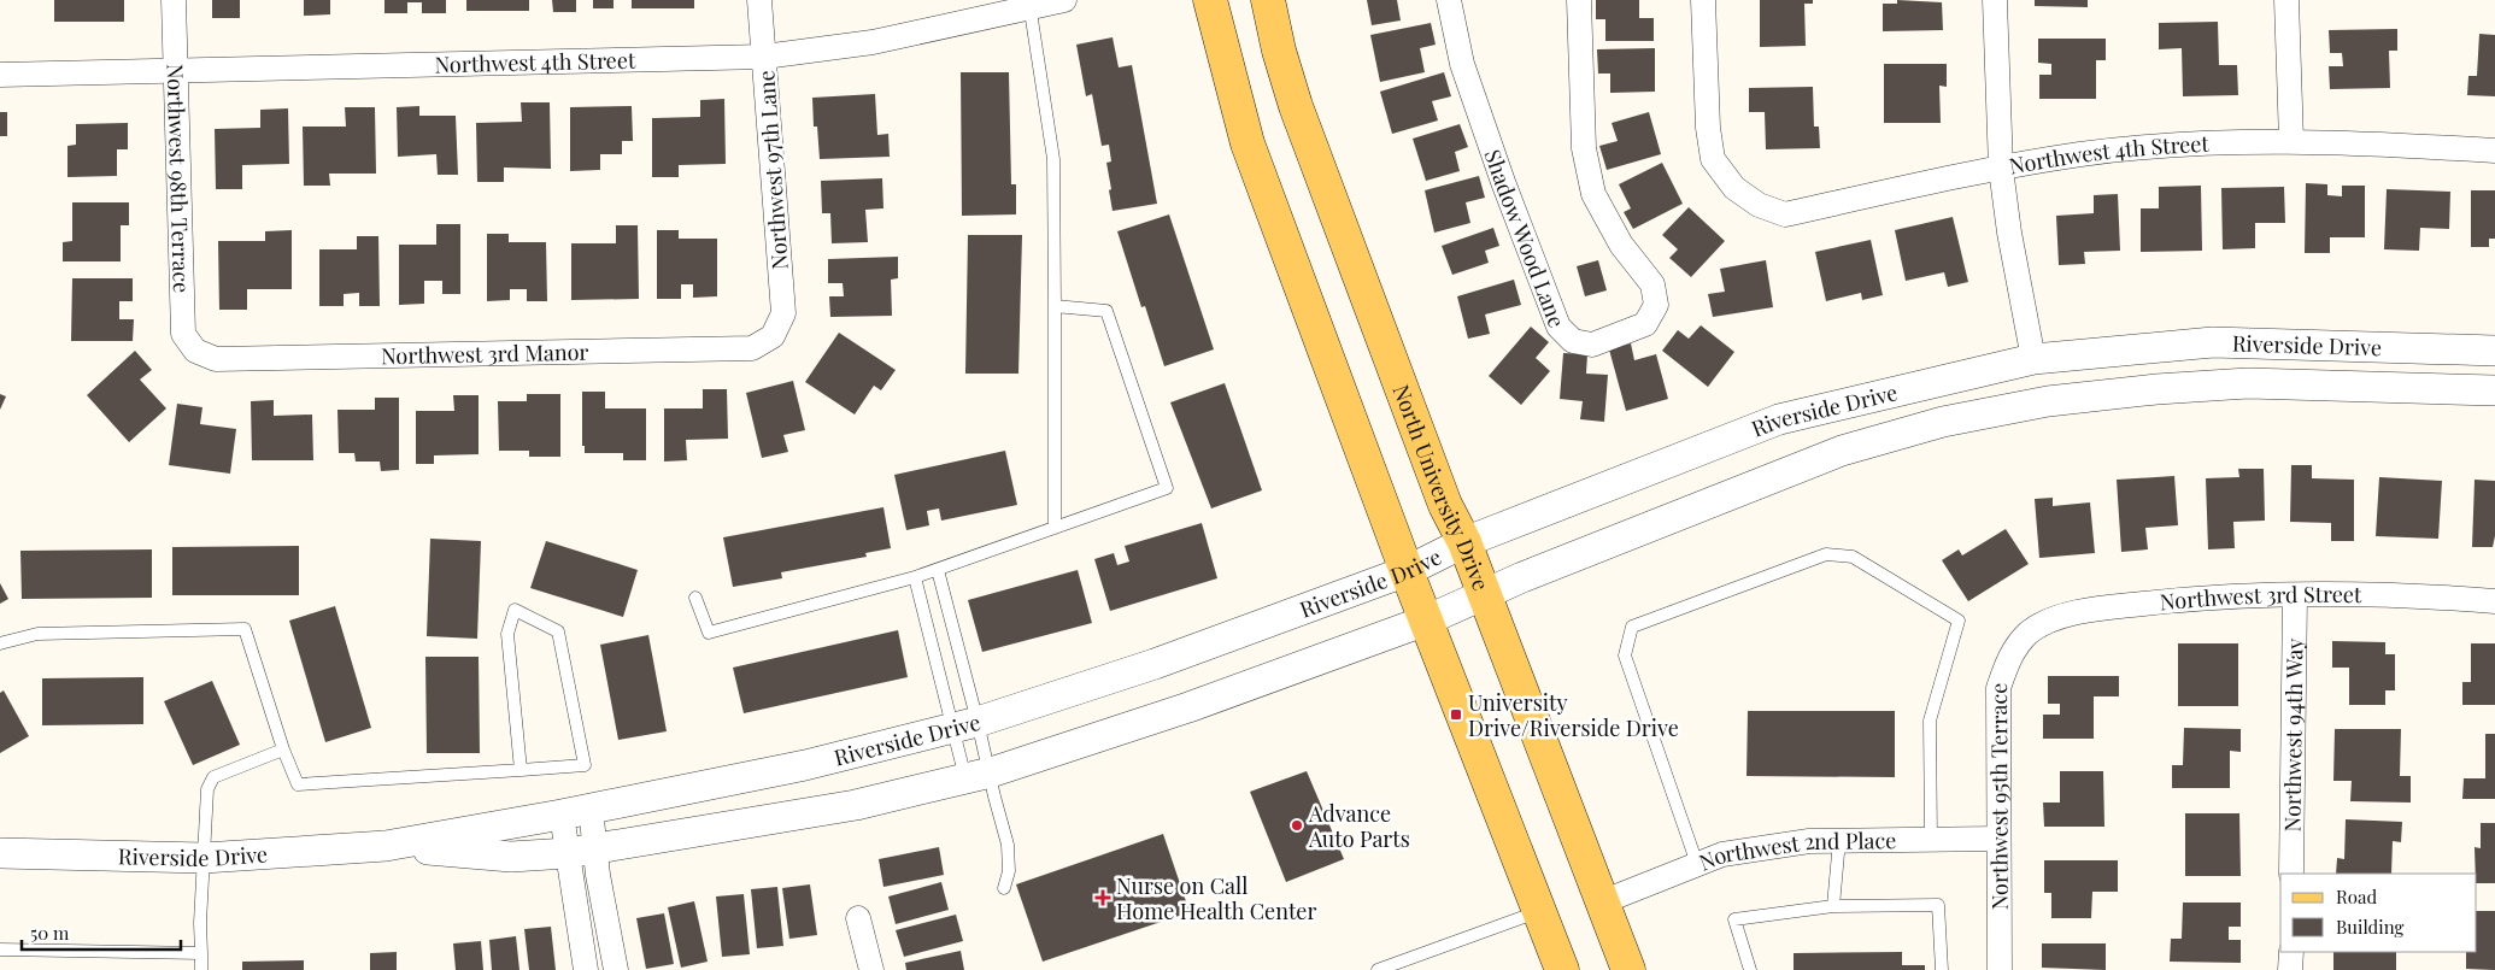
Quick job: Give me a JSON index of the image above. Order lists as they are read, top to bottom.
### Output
{
  "streets": {
    "main road": ["North University Drive"],
    "street": [
      "Northwest 4th Street",
      "Northwest 97th Lane",
      "Northwest 98th Terrace",
      "Shadow Wood Lane",
      "Riverside Drive",
      "Northwest 3rd Manor",
      "Northwest 3rd Street",
      "Northwest 94th Way",
      "Northwest 95th Terrace",
      "Northwest 2nd Place"
    ]
  },
  "crossings": [
    ["Northwest 4th Street", "Northwest 97th Lane"],
    ["Northwest 4th Street", "Northwest 98th Terrace"],
    ["Northwest 97th Lane", "Northwest 3rd Manor"],
    ["Northwest 98th Terrace", "Northwest 3rd Manor"],
    ["Riverside Drive", "North University Drive"],
    ["North University Drive", "Northwest 2nd Place"],
    ["Northwest 3rd Street", "Northwest 94th Way"],
    ["Northwest 3rd Street", "Northwest 95th Terrace"],
    ["Northwest 95th Terrace", "Northwest 2nd Place"]
  ],
  "places": {
    "transit": ["University Drive/Riverside Drive"],
    "other": ["Advance Auto Parts"],
    "health": ["Nurse on Call Home Health Center"]
  },
  "legend": ["Road", "Building"],
  "scale_bar": "50 m"
}
